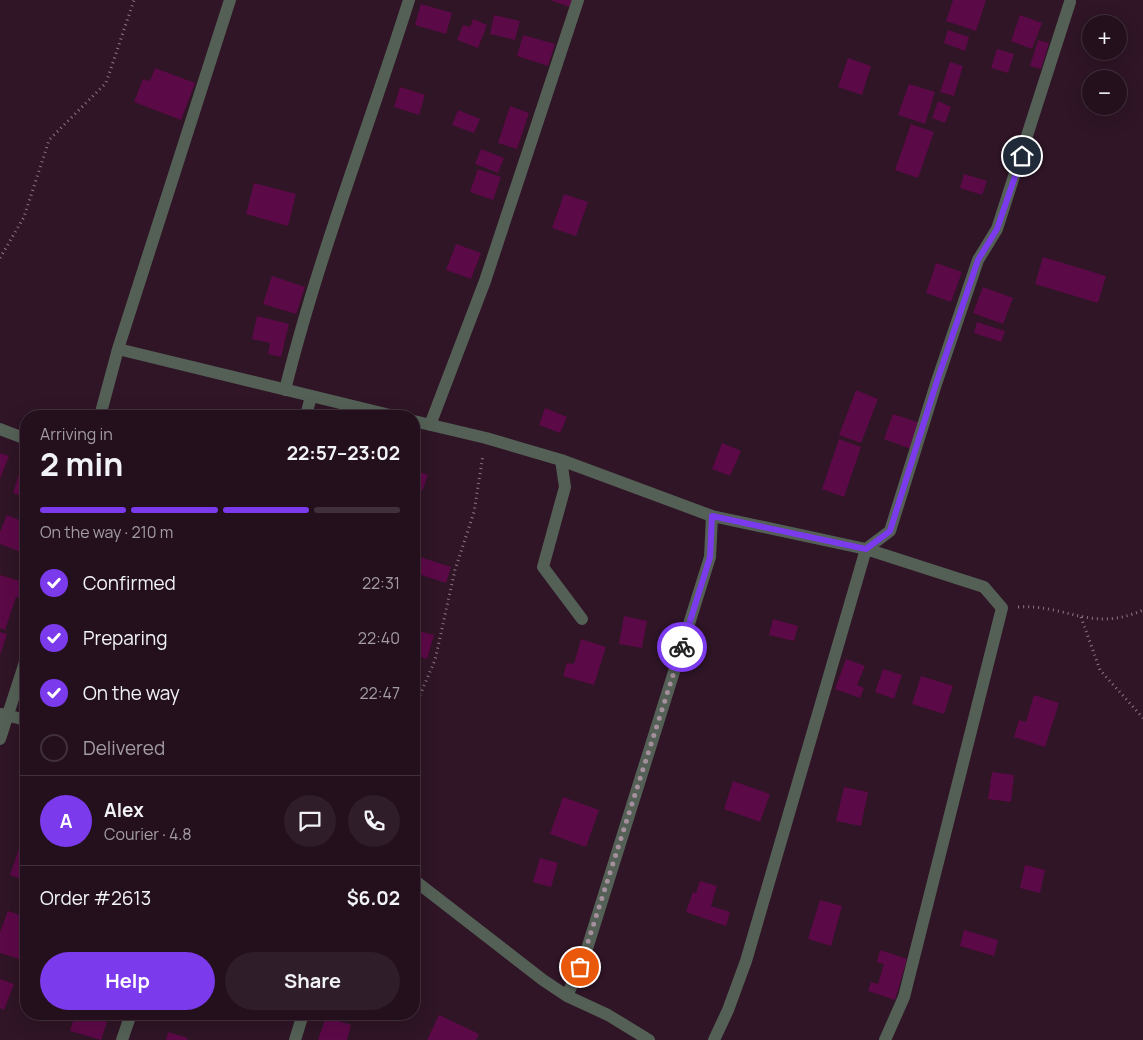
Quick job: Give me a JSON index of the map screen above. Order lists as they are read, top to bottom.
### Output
{
  "page": {
    "map_buttons": ["+", "−"],
    "heading": ["2 min", "Arriving in", "22:57–23:02"],
    "panel": [
      "Alex",
      "Courier · 4.8",
      "Order #2613",
      "$6.02"
    ],
    "bar": "On the way · 210 m",
    "list": [
      ["Confirmed", "22:31"],
      ["Preparing", "22:40"],
      ["On the way", "22:47"],
      "Delivered"
    ],
    "round": "A",
    "buttons": ["Help", "Share"]
  }
}
